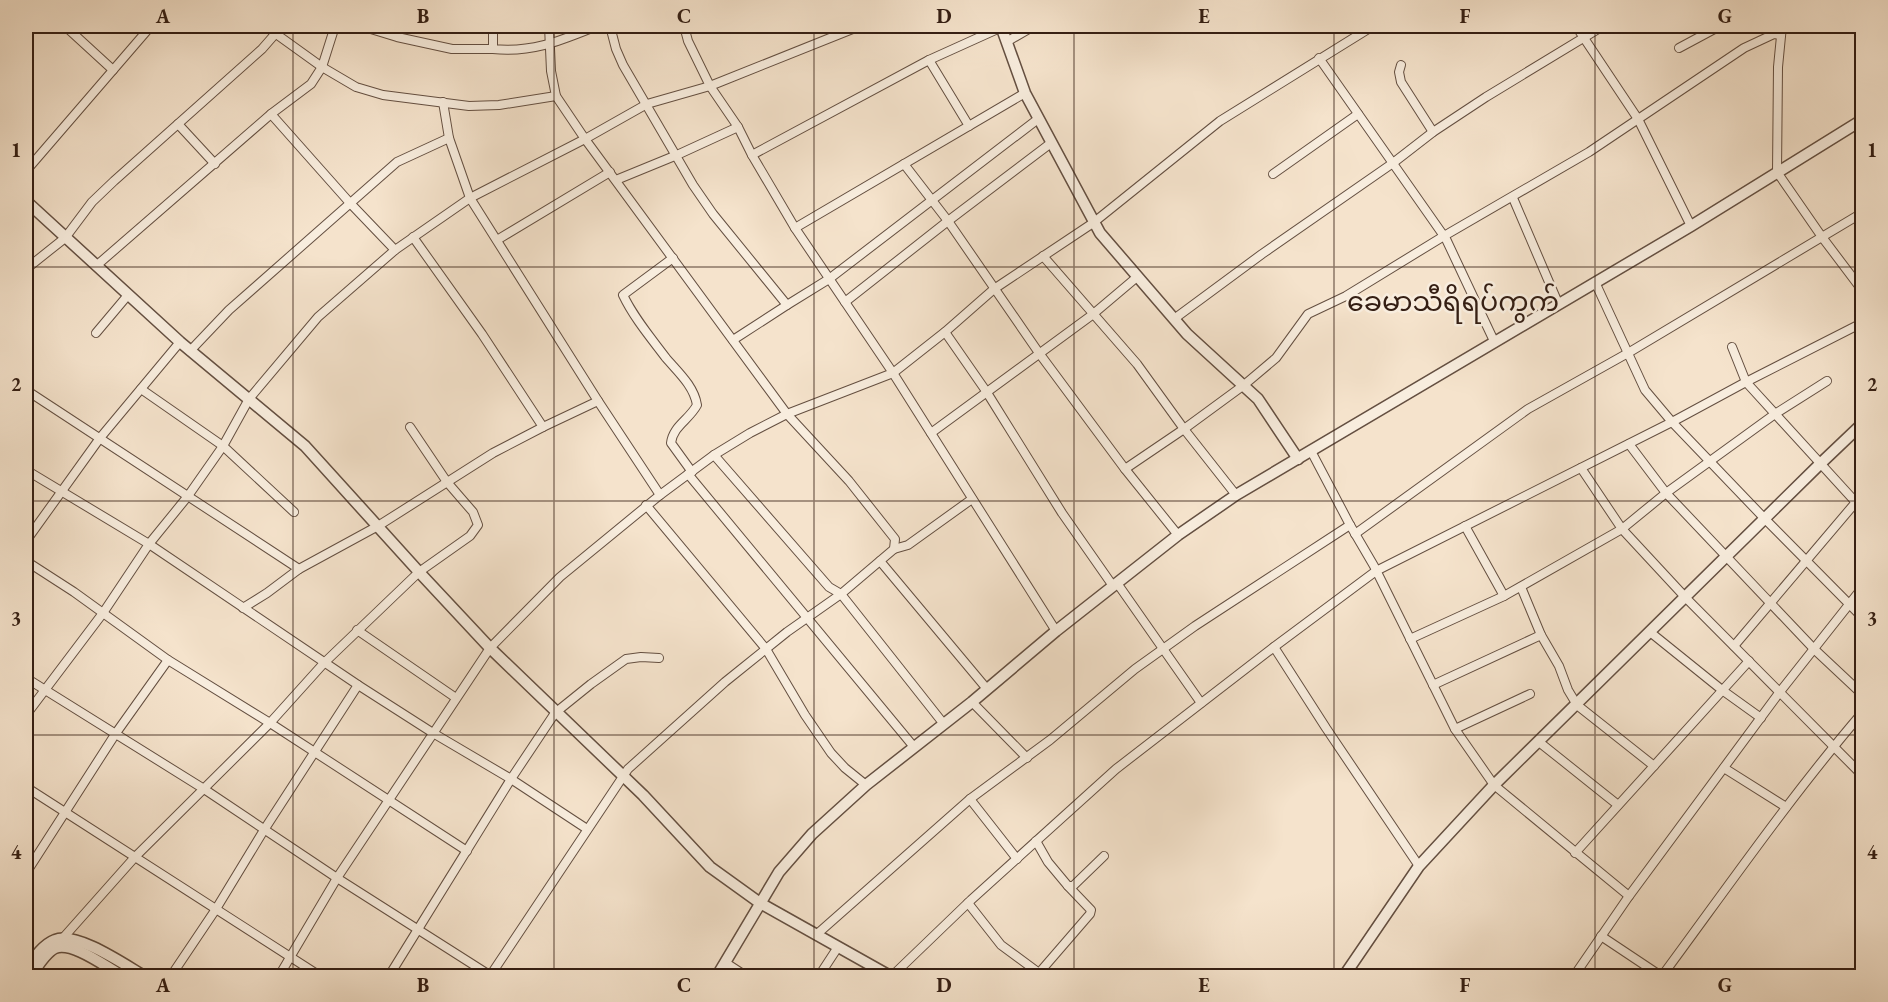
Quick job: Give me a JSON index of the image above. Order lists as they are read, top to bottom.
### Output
{
  "districts": ["ခေမာသီရိရပ်ကွက်"],
  "grid": {
    "columns": [
      "A",
      "B",
      "C",
      "D",
      "E",
      "F",
      "G"
    ],
    "rows": [
      "1",
      "2",
      "3",
      "4"
    ]
  }
}
